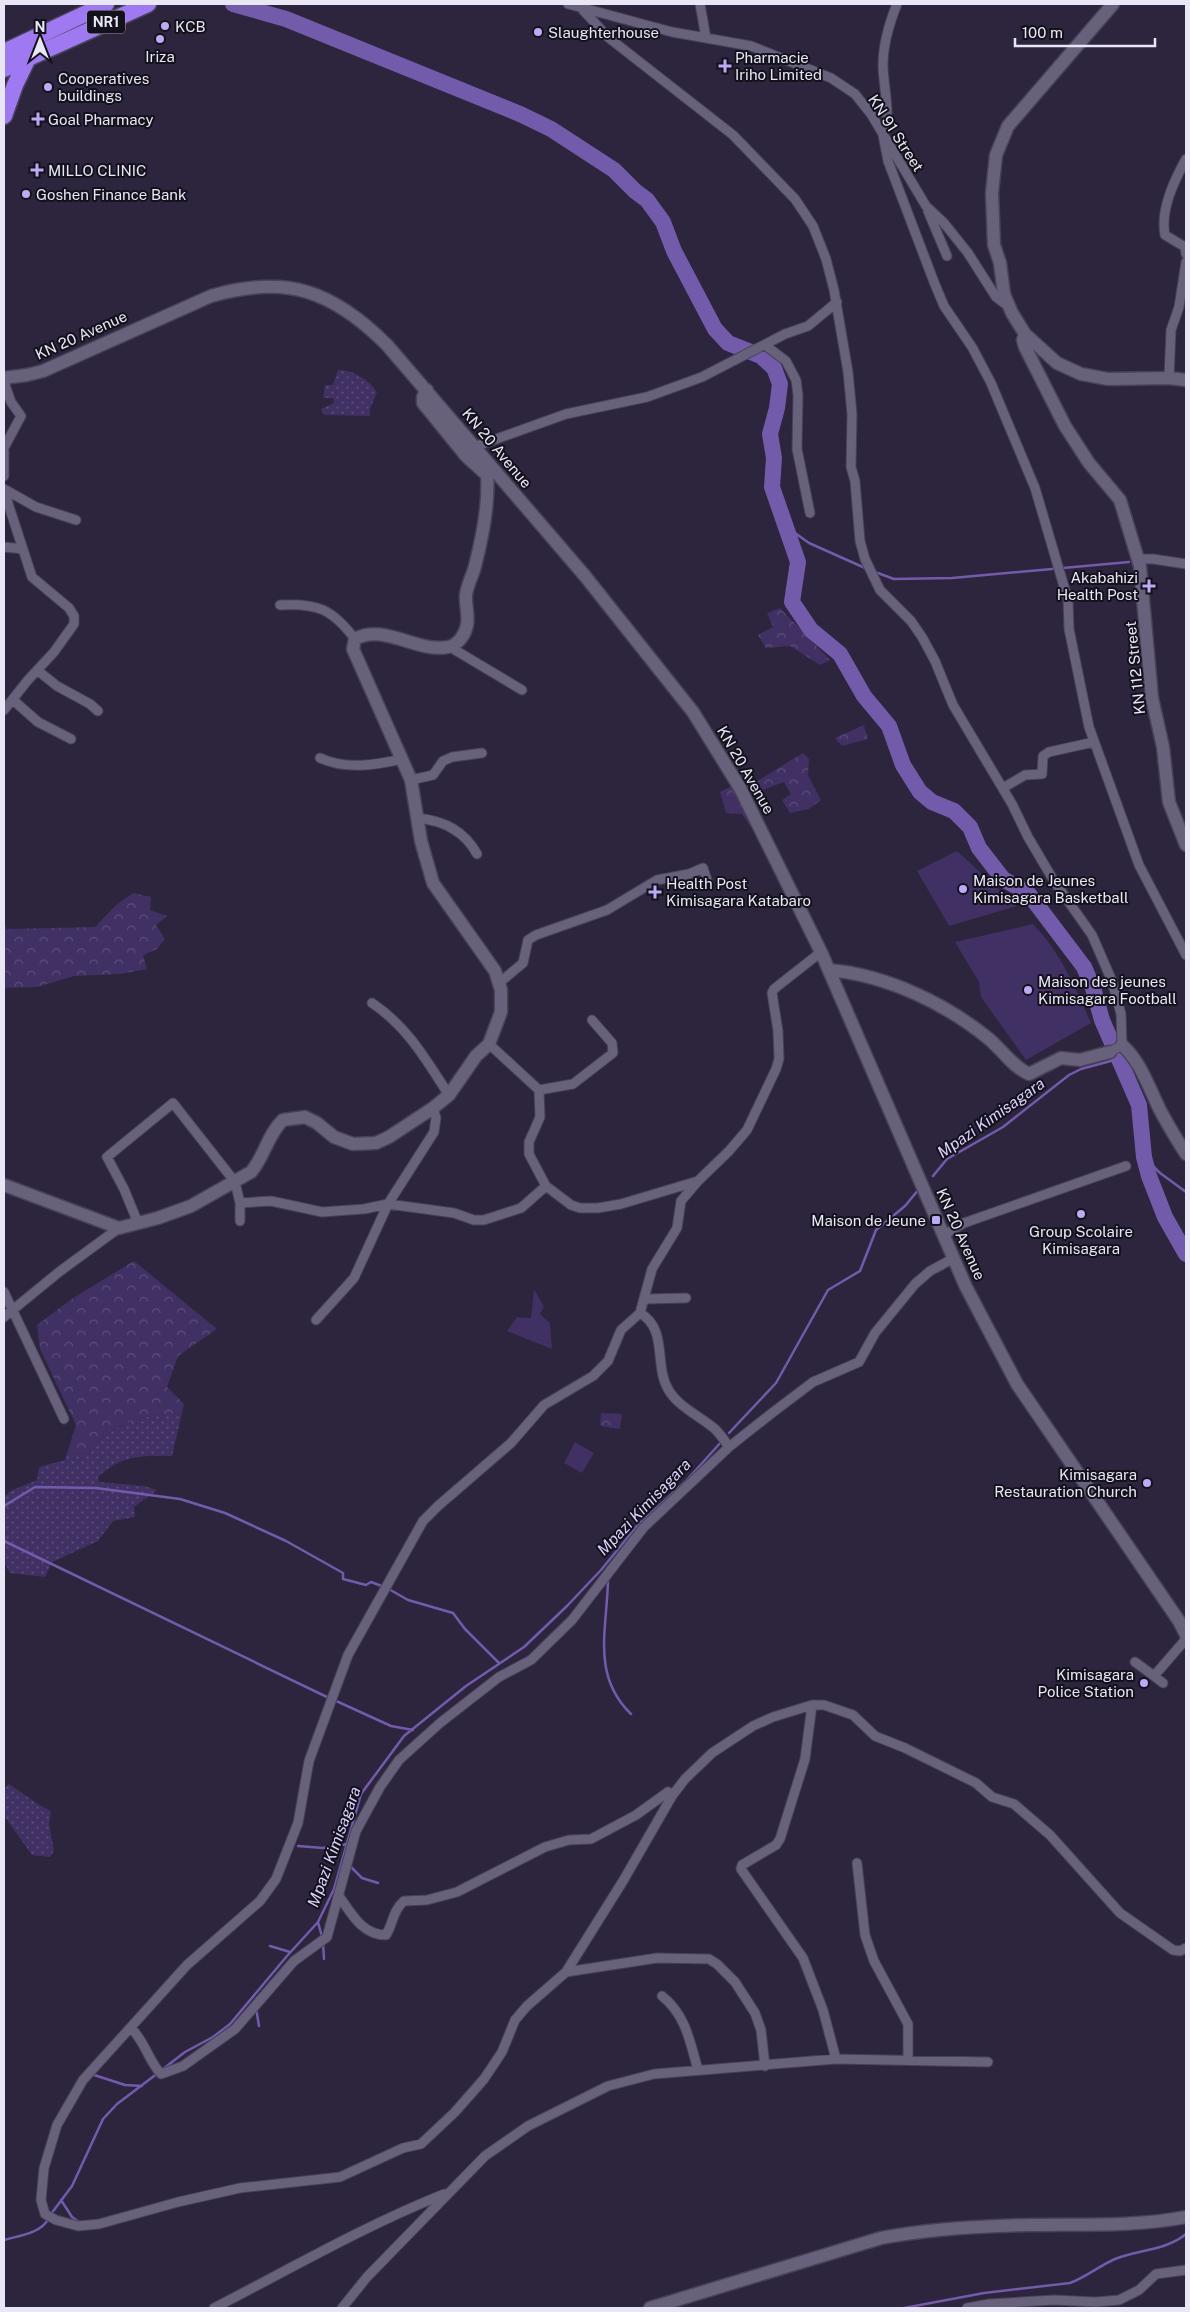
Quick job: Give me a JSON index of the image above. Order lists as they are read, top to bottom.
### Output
{
  "streets": {
    "highway": ["NR1"],
    "street": ["KN 91 Street", "KN 20 Avenue", "KN 112 Street"]
  },
  "water": ["Mpazi Kimisagara"],
  "places": {
    "other": [
      "KCB",
      "Slaughterhouse",
      "Iriza",
      "Cooperatives buildings",
      "Goshen Finance Bank",
      "Maison de Jeunes Kimisagara Basketball",
      "Maison des jeunes Kimisagara Football",
      "Group Scolaire Kimisagara",
      "Kimisagara Restauration Church",
      "Kimisagara Police Station"
    ],
    "health": [
      "Pharmacie Iriho Limited",
      "Goal Pharmacy",
      "MILLO CLINIC",
      "Akabahizi Health Post",
      "Health Post Kimisagara Katabaro"
    ],
    "transit": ["Maison de Jeune"]
  },
  "scale_bar": "100 m",
  "north": "top"
}
